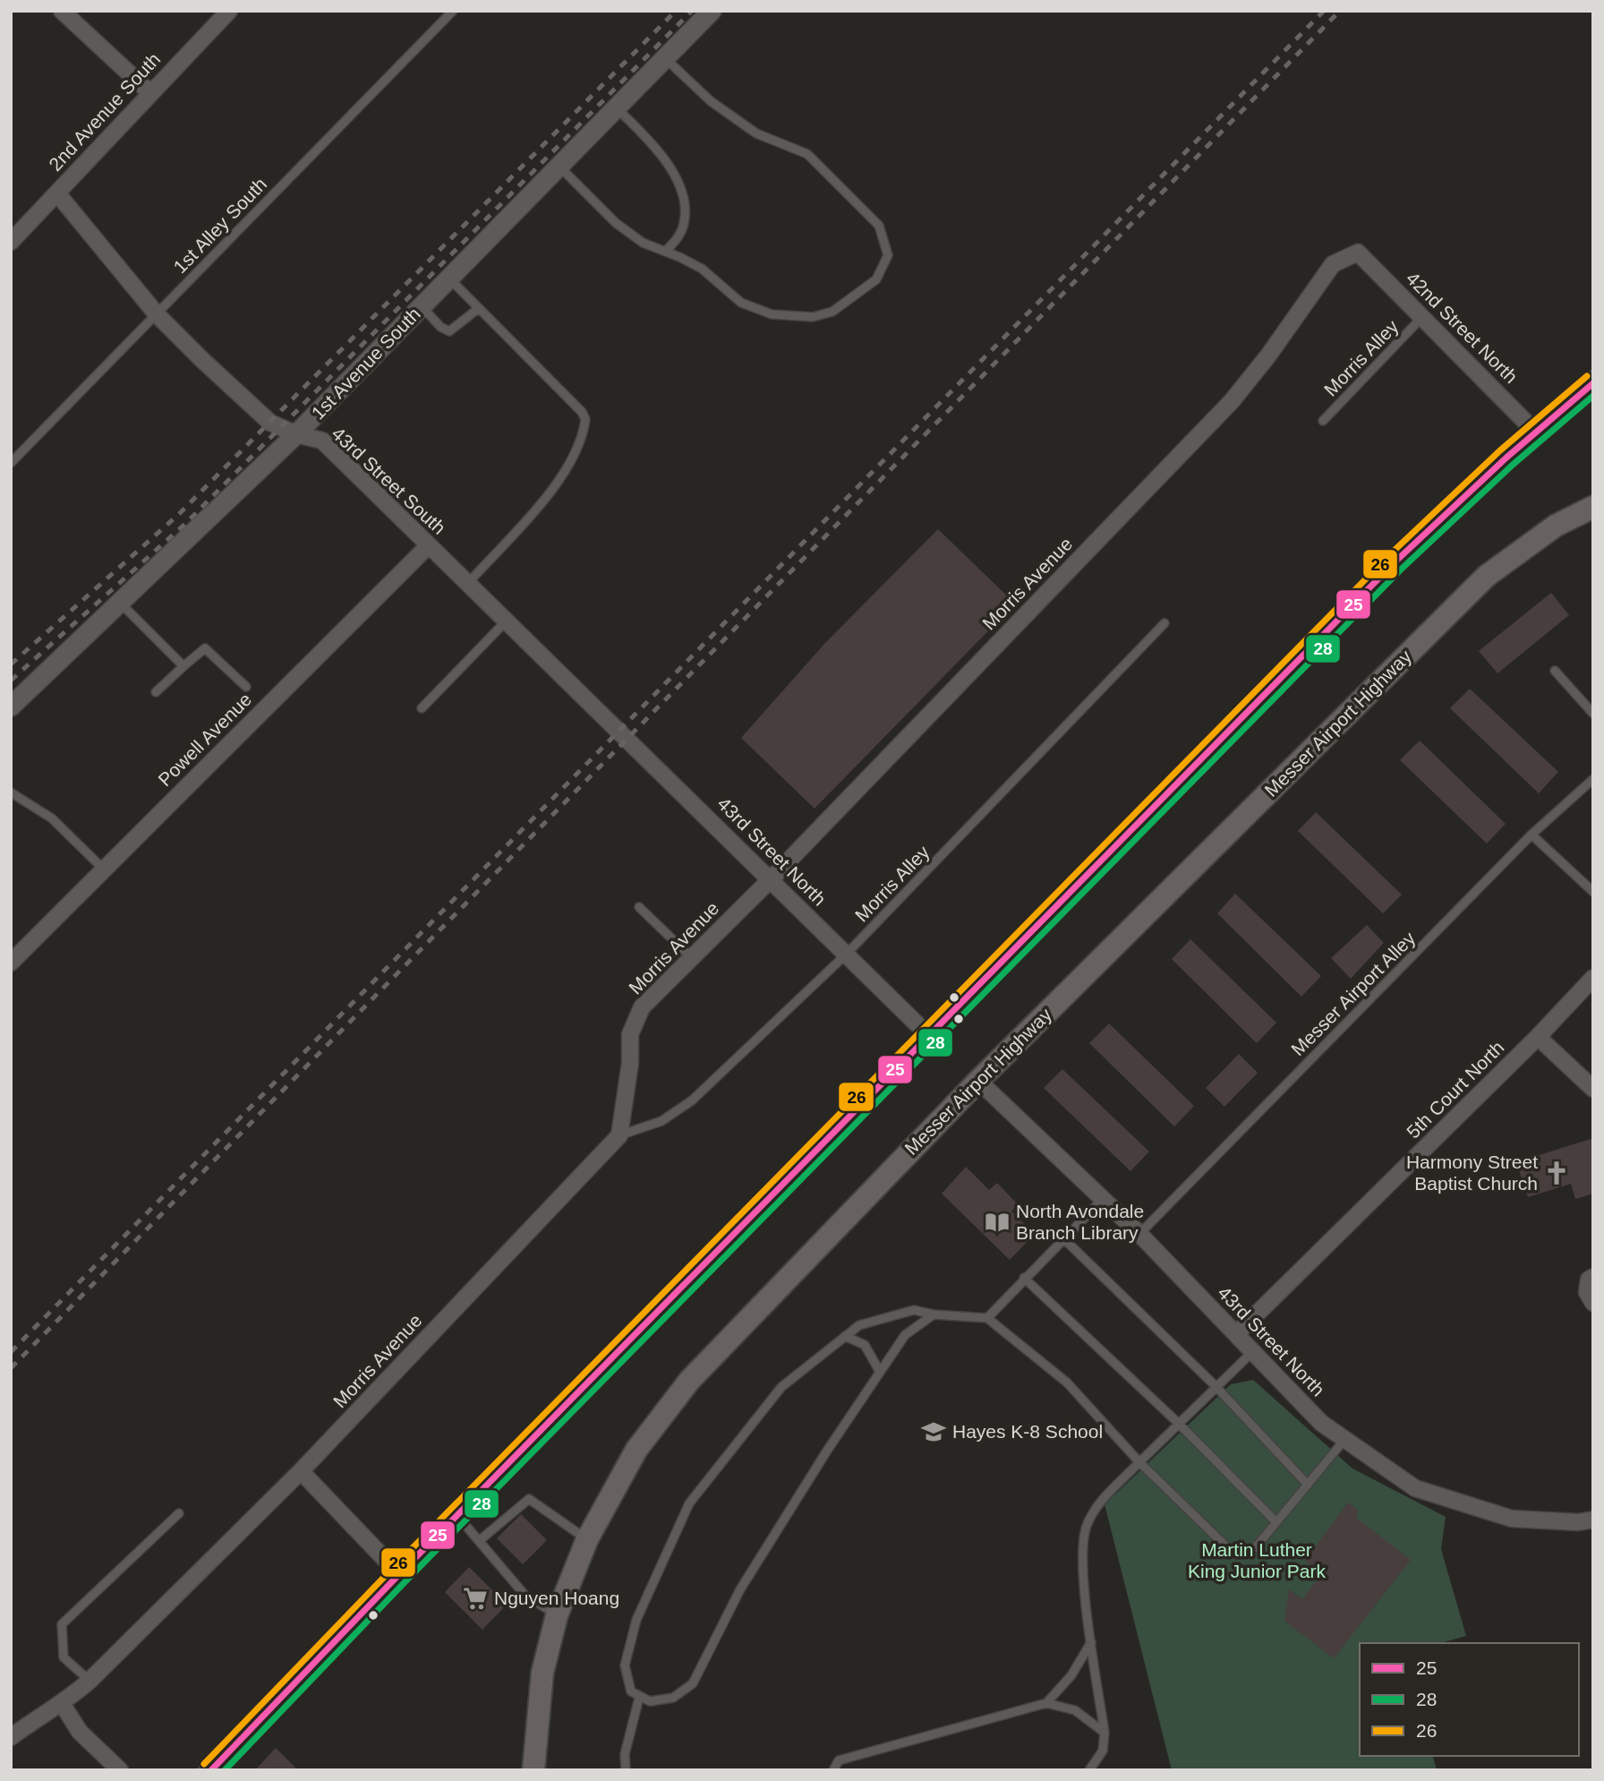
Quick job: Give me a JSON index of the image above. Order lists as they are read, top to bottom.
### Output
{
  "streets": {
    "main road": ["Messer Airport Highway"],
    "street": [
      "2nd Avenue South",
      "42nd Street North",
      "1st Avenue South",
      "43rd Street South",
      "Morris Avenue",
      "Powell Avenue",
      "43rd Street North",
      "5th Court North"
    ],
    "lane": ["1st Alley South", "Morris Alley", "Messer Airport Alley"]
  },
  "crossings": [
    ["2nd Avenue South", "43rd Street South"],
    ["1st Alley South", "43rd Street South"],
    ["42nd Street North", "Morris Alley"],
    ["42nd Street North", "Morris Avenue"],
    ["Morris Alley", "Morris Avenue"],
    ["Morris Alley", "43rd Street North"],
    ["1st Avenue South", "43rd Street South"],
    ["43rd Street South", "Powell Avenue"],
    ["43rd Street South", "43rd Street North"],
    ["Morris Avenue", "43rd Street North"],
    ["Messer Airport Highway", "43rd Street North"],
    ["43rd Street North", "Messer Airport Alley"],
    ["43rd Street North", "5th Court North"]
  ],
  "parks": ["Martin Luther King Junior Park"],
  "places": {
    "church": ["Harmony Street Baptist Church"],
    "library": ["North Avondale Branch Library"],
    "school or university": ["Hayes K-8 School"],
    "supermarket": ["Nguyen Hoang"]
  },
  "lines": ["transit line 26", "transit line 25", "transit line 28"],
  "legend": ["25", "28", "26"]
}
